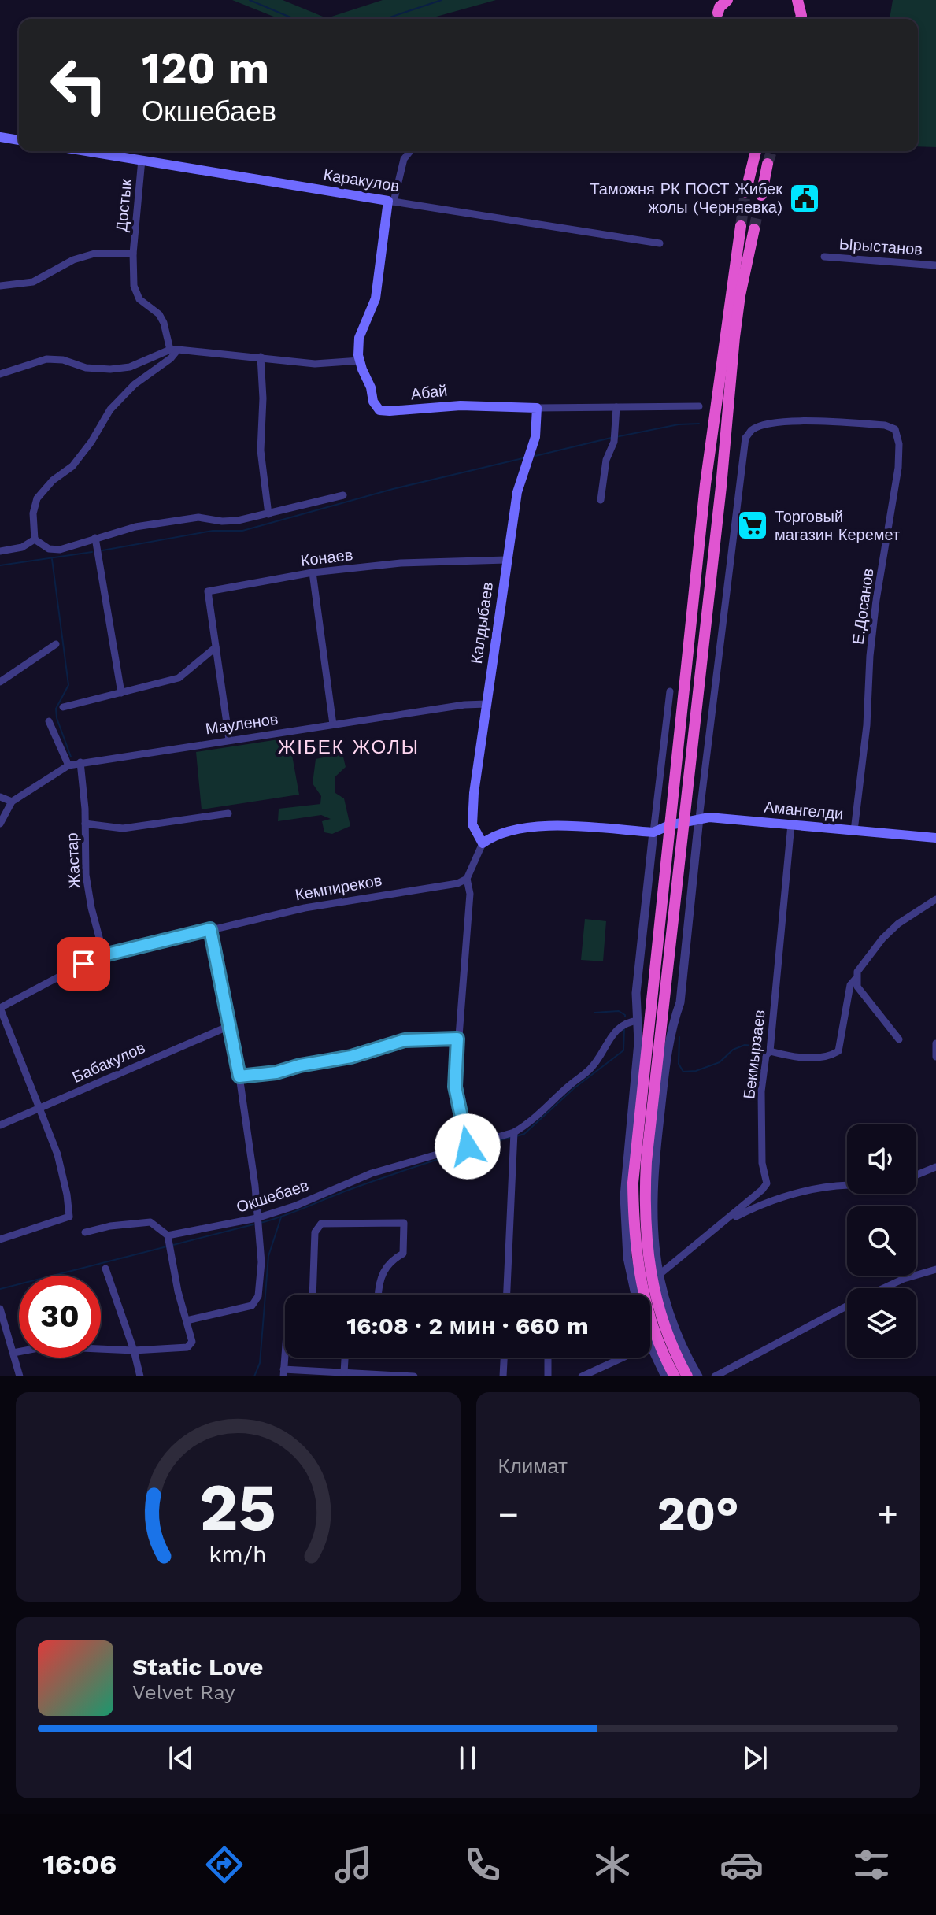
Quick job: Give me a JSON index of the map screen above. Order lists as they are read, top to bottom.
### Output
{
  "streets": {
    "main road": [
      "Каракулов",
      "Абай",
      "Калдыбаев",
      "Амангелди"
    ],
    "street": [
      "Достык",
      "Ырыстанов",
      "Конаев",
      "Е.Досанов",
      "Мауленов",
      "Жастар",
      "Кемпиреков",
      "Бекмырзаев",
      "Бабакулов",
      "Окшебаев"
    ]
  },
  "crossings": [
    ["Каракулов", "Достык"],
    ["Каракулов", "Абай"],
    ["Абай", "Калдыбаев"],
    ["Конаев", "Калдыбаев"],
    ["Конаев", "Мауленов"],
    ["Е.Досанов", "Амангелди"],
    ["Калдыбаев", "Мауленов"],
    ["Мауленов", "Жастар"],
    ["Амангелди", "Бекмырзаев"],
    ["Жастар", "Кемпиреков"]
  ],
  "districts": ["ЖІБЕК ЖОЛЫ"],
  "places": {
    "public building": ["Таможня РК ПОСТ Жибек жолы (Черняевка)"],
    "supermarket": ["Торговый магазин Керемет"]
  },
  "page": {
    "turn": ["120 m", "Окшебаев"],
    "limit": "30",
    "trip": "16:08 · 2 мин · 660 m",
    "tile": "Климат",
    "heat": ["−", "20°", "+"],
    "song": ["Static Love", "Velvet Ray"],
    "tabs": "16:06",
    "gauge": ["25", "km/h"]
  }
}
